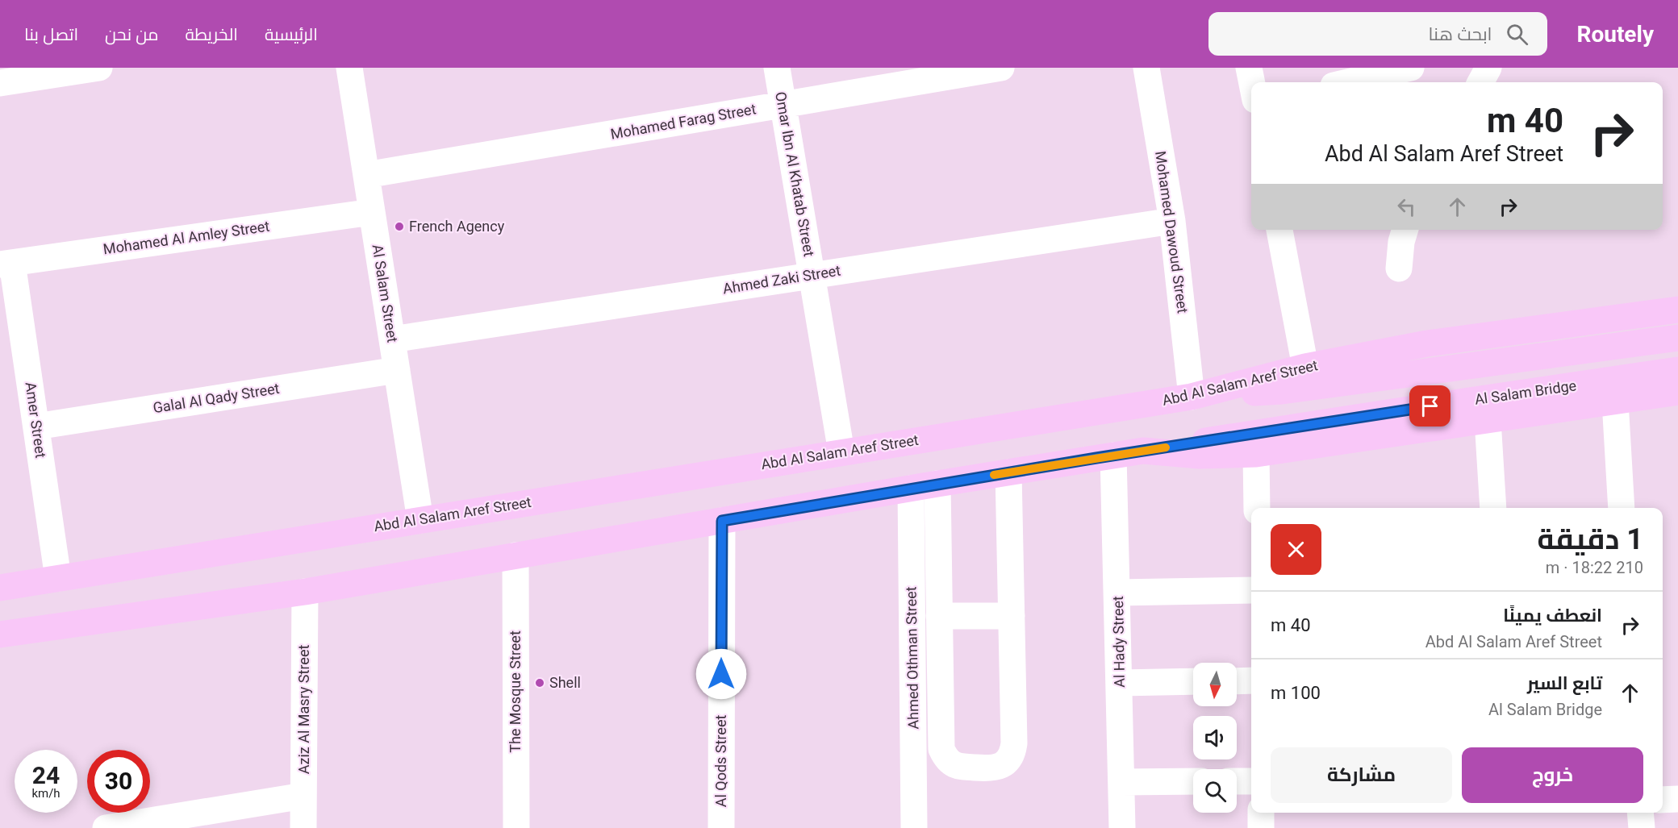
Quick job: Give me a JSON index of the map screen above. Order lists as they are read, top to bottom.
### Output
{
  "streets": {
    "main road": ["Abd Al Salam Aref Street", "Al Salam Bridge"],
    "street": [
      "Mohamed Farag Street",
      "Omar Ibn Al Khatab Street",
      "Mohamed Dawoud Street",
      "Mohamed Al Amley Street",
      "Ahmed Zaki Street",
      "Al Salam Street",
      "Galal Al Qady Street",
      "Amer Street",
      "Al Hady Street",
      "Ahmed Othman Street",
      "The Mosque Street",
      "Aziz Al Masry Street",
      "Al Qods Street"
    ]
  },
  "crossings": [
    ["Mohamed Farag Street", "Omar Ibn Al Khatab Street"],
    ["Mohamed Farag Street", "Al Salam Street"],
    ["Omar Ibn Al Khatab Street", "Ahmed Zaki Street"],
    ["Omar Ibn Al Khatab Street", "Abd Al Salam Aref Street"],
    ["Mohamed Dawoud Street", "Ahmed Zaki Street"],
    ["Mohamed Dawoud Street", "Abd Al Salam Aref Street"],
    ["Mohamed Al Amley Street", "Al Salam Street"],
    ["Mohamed Al Amley Street", "Amer Street"],
    ["Ahmed Zaki Street", "Al Salam Street"],
    ["Al Salam Street", "Abd Al Salam Aref Street"],
    ["Al Salam Street", "Galal Al Qady Street"],
    ["Abd Al Salam Aref Street", "Amer Street"],
    ["Galal Al Qady Street", "Amer Street"]
  ],
  "places": ["French Agency", "Shell"],
  "north": "bottom",
  "page": {
    "header": "Routely",
    "search": "ابحث هنا",
    "nav": [
      "الرئيسية",
      "الخريطة",
      "من نحن",
      "اتصل بنا"
    ],
    "turn": ["40 m", "Abd Al Salam Aref Street"],
    "heading": ["1 دقيقة", "210 m · 18:22"],
    "list": [
      {
        "name": "انعطف يمينًا",
        "note": "Abd Al Salam Aref Street",
        "value": "40 m"
      },
      {
        "name": "تابع السير",
        "note": "Al Salam Bridge",
        "value": "100 m"
      }
    ],
    "buttons": ["خروج", "مشاركة"],
    "speed": "24 km/h",
    "limit": "30"
  }
}
